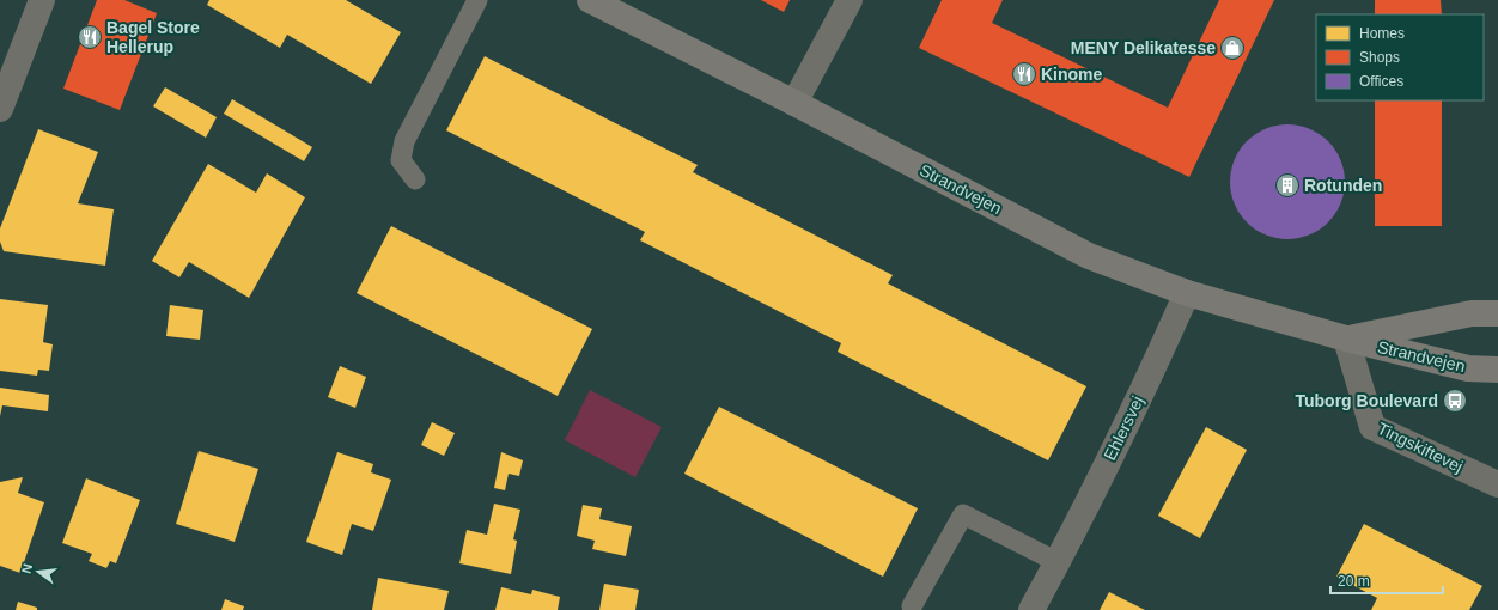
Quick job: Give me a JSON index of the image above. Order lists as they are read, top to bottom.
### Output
{
  "streets": {
    "main road": ["Strandvejen"],
    "street": ["Ehlersvej", "Tingskiftevej"]
  },
  "crossings": [
    ["Strandvejen", "Ehlersvej"],
    ["Strandvejen", "Tingskiftevej"]
  ],
  "places": {
    "restaurant": ["Bagel Store Hellerup", "Kinome"],
    "shop": ["MENY Delikatesse"],
    "building": ["Rotunden"],
    "bus stop": ["Tuborg Boulevard"]
  },
  "legend": ["Homes", "Shops", "Offices"],
  "scale_bar": "20 m",
  "north": "left"
}
